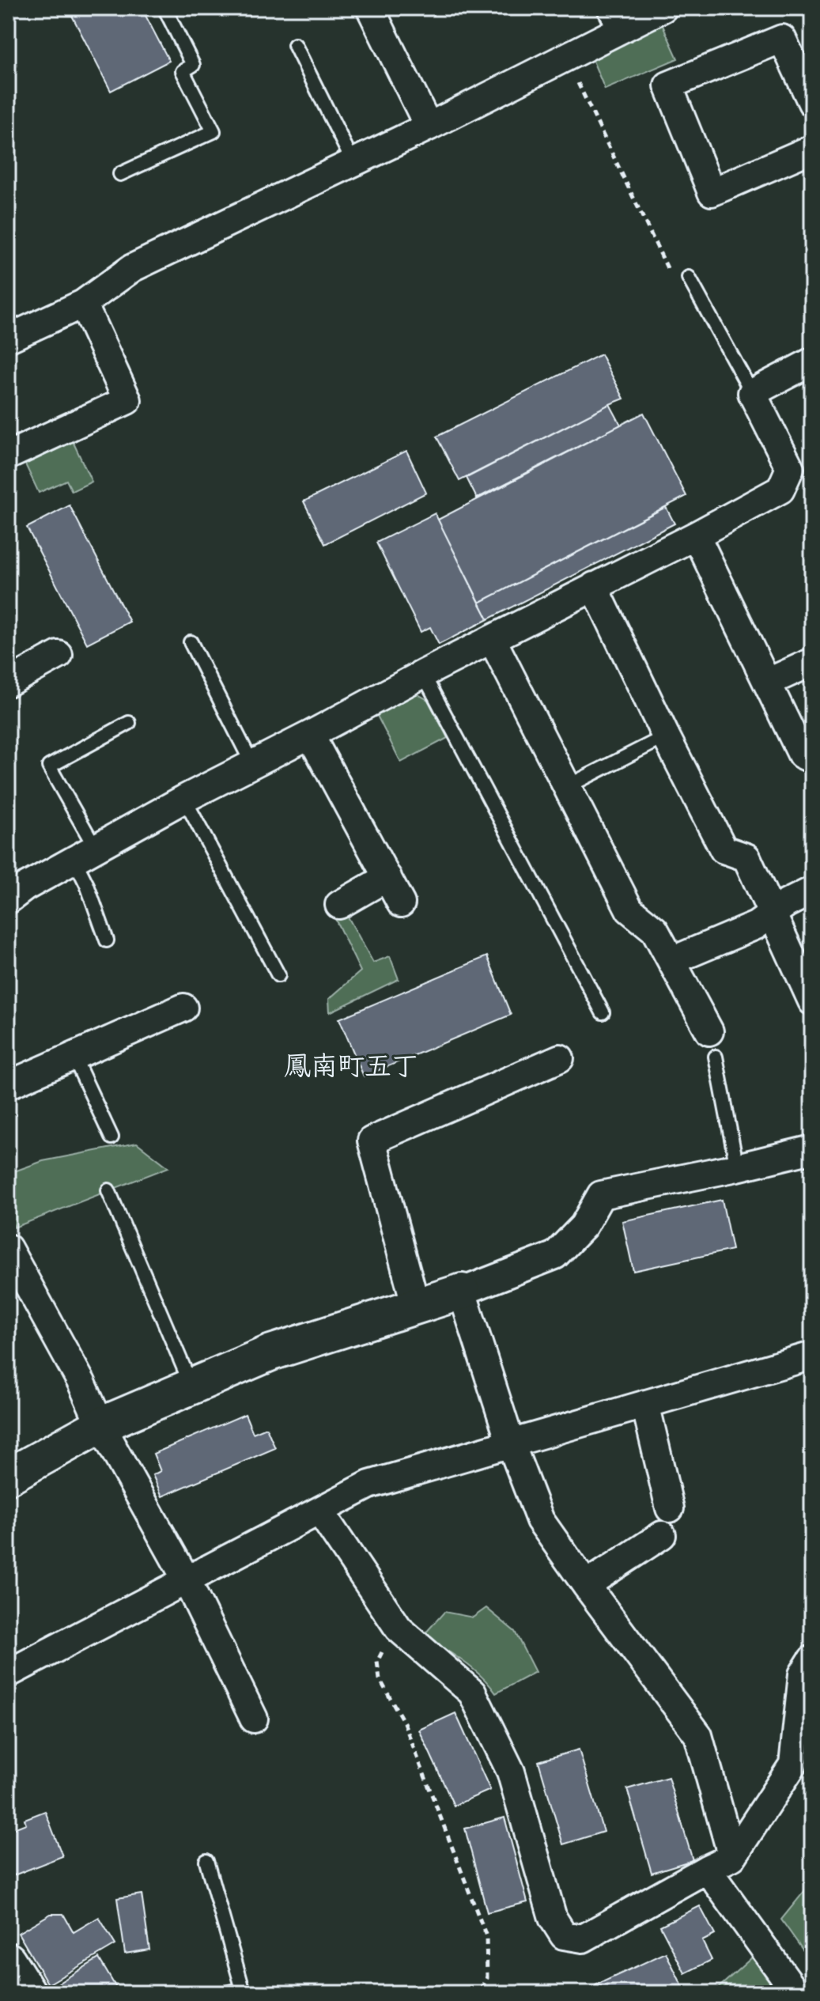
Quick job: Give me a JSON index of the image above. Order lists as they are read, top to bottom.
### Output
{
  "districts": ["鳳南町五丁"]
}
